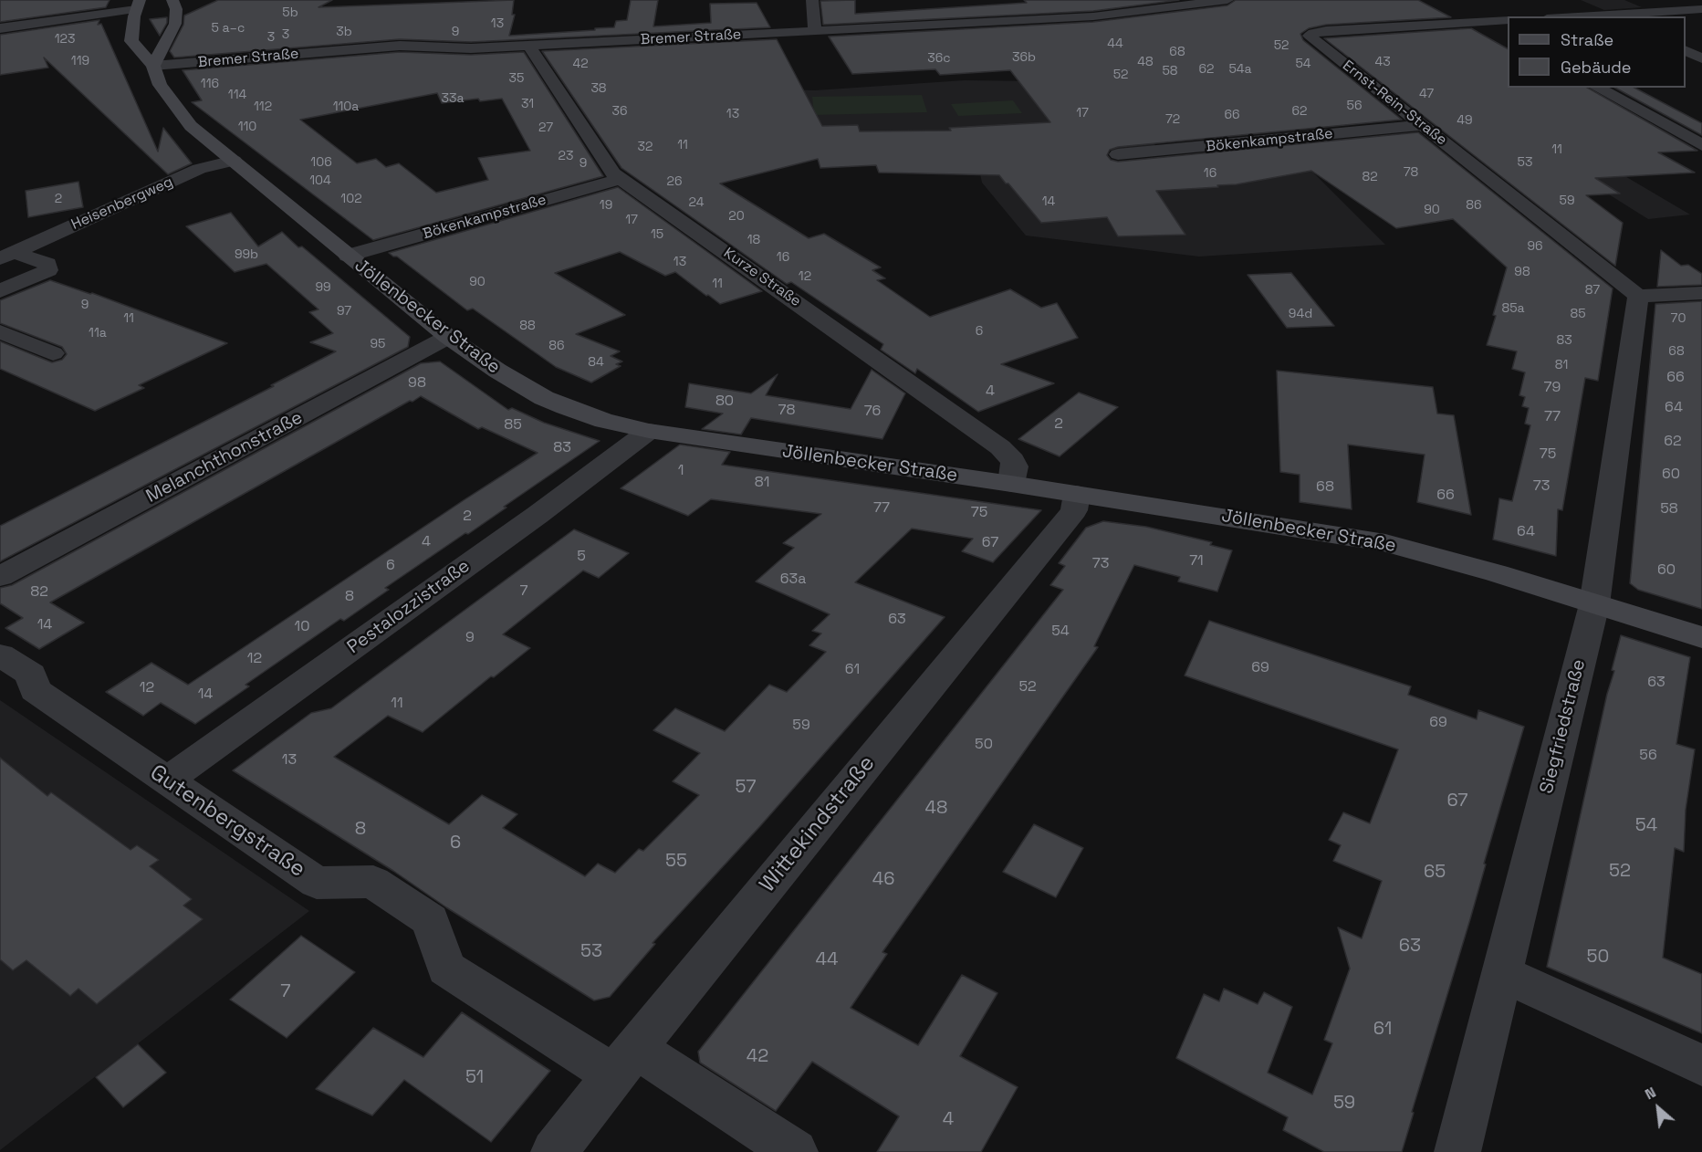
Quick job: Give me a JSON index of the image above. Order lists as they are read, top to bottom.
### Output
{
  "streets": {
    "main road": ["Jöllenbecker Straße"],
    "street": [
      "Bremer Straße",
      "Ernst-Rein-Straße",
      "Bökenkampstraße",
      "Heisenbergweg",
      "Kurze Straße",
      "Melanchthonstraße",
      "Pestalozzistraße",
      "Siegfriedstraße",
      "Gutenbergstraße",
      "Wittekindstraße"
    ]
  },
  "crossings": [
    ["Bremer Straße", "Kurze Straße"],
    ["Bremer Straße", "Jöllenbecker Straße"],
    ["Ernst-Rein-Straße", "Bökenkampstraße"],
    ["Ernst-Rein-Straße", "Siegfriedstraße"],
    ["Bökenkampstraße", "Kurze Straße"],
    ["Bökenkampstraße", "Jöllenbecker Straße"],
    ["Heisenbergweg", "Jöllenbecker Straße"],
    ["Kurze Straße", "Jöllenbecker Straße"],
    ["Jöllenbecker Straße", "Melanchthonstraße"],
    ["Jöllenbecker Straße", "Pestalozzistraße"],
    ["Jöllenbecker Straße", "Siegfriedstraße"],
    ["Jöllenbecker Straße", "Wittekindstraße"],
    ["Pestalozzistraße", "Gutenbergstraße"],
    ["Gutenbergstraße", "Wittekindstraße"]
  ],
  "house_numbers": [
    "5b",
    "13",
    "5 a–c",
    "3b",
    "9",
    "3",
    "3",
    "123",
    "44",
    "52",
    "68",
    "36b",
    "36c",
    "119",
    "48",
    "43",
    "42",
    "54",
    "62",
    "54a",
    "58",
    "52",
    "35",
    "116",
    "38",
    "47",
    "114",
    "33a",
    "31",
    "56",
    "112",
    "110a",
    "36",
    "62",
    "17",
    "13",
    "66",
    "72",
    "49",
    "110",
    "27",
    "11",
    "32",
    "11",
    "23",
    "106",
    "53",
    "9",
    "78",
    "16",
    "82",
    "104",
    "26",
    "2",
    "102",
    "59",
    "14",
    "24",
    "19",
    "86",
    "90",
    "20",
    "17",
    "15",
    "18",
    "96",
    "99b",
    "16",
    "13",
    "98",
    "12",
    "90",
    "11",
    "99",
    "87",
    "9",
    "85a",
    "97",
    "94d",
    "85",
    "11",
    "70",
    "88",
    "6",
    "11a",
    "83",
    "95",
    "86",
    "68",
    "84",
    "81",
    "66",
    "98",
    "79",
    "4",
    "80",
    "64",
    "78",
    "76",
    "77",
    "2",
    "85",
    "62",
    "83",
    "75",
    "1",
    "60",
    "81",
    "73",
    "68",
    "66",
    "77",
    "58",
    "75",
    "2",
    "64",
    "4",
    "67",
    "5",
    "71",
    "73",
    "6",
    "60",
    "63a",
    "7",
    "82",
    "8",
    "63",
    "14",
    "10",
    "54",
    "9",
    "12",
    "69",
    "61",
    "63",
    "52",
    "12",
    "14",
    "11",
    "69",
    "59",
    "50",
    "56",
    "13",
    "57",
    "67",
    "48",
    "54",
    "8",
    "6",
    "55",
    "52",
    "65",
    "46",
    "63",
    "53",
    "50",
    "44",
    "7",
    "61",
    "42",
    "51",
    "59",
    "4"
  ],
  "legend": ["Straße", "Gebäude"],
  "north": "top left"
}
